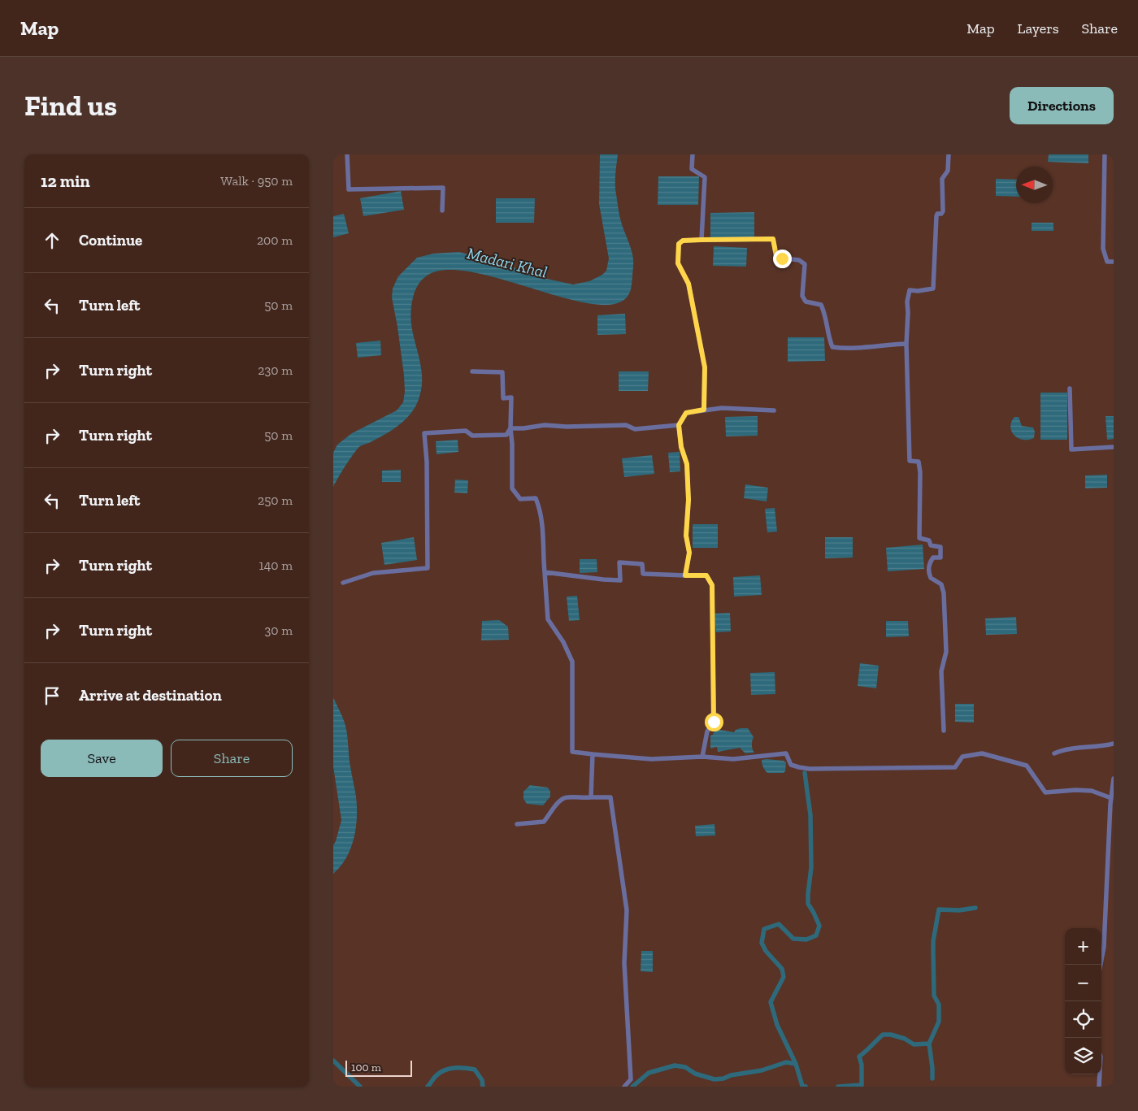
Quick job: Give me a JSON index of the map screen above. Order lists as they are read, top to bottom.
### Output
{
  "water": ["Madari Khal"],
  "scale_bar": "100 m",
  "north": "left",
  "page": {
    "header": "Map",
    "nav": ["Map", "Layers", "Share"],
    "buttons": [
      "Directions",
      ["Save", "Share"]
    ],
    "title": "Find us",
    "heading": ["12 min", "Walk · 950 m"],
    "list": [
      ["Continue", "200 m"],
      ["Turn left", "50 m"],
      ["Turn right", "230 m"],
      ["Turn right", "50 m"],
      ["Turn left", "250 m"],
      ["Turn right", "140 m"],
      ["Turn right", "30 m"],
      "Arrive at destination"
    ],
    "map_buttons": ["+", "−"],
    "scale": "100 m"
  }
}
